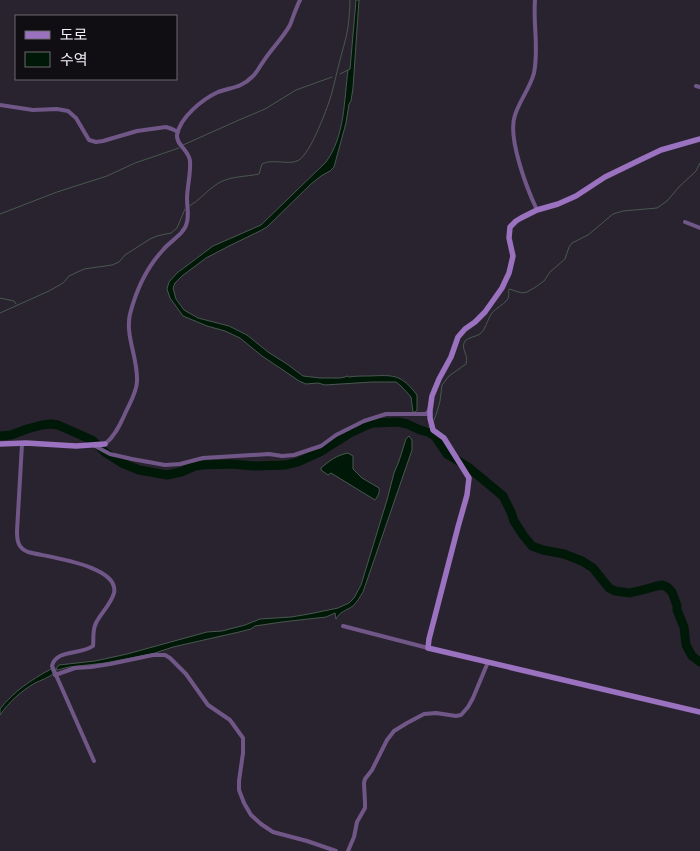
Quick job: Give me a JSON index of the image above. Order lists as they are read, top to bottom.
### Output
{
  "legend": ["도로", "수역"]
}
